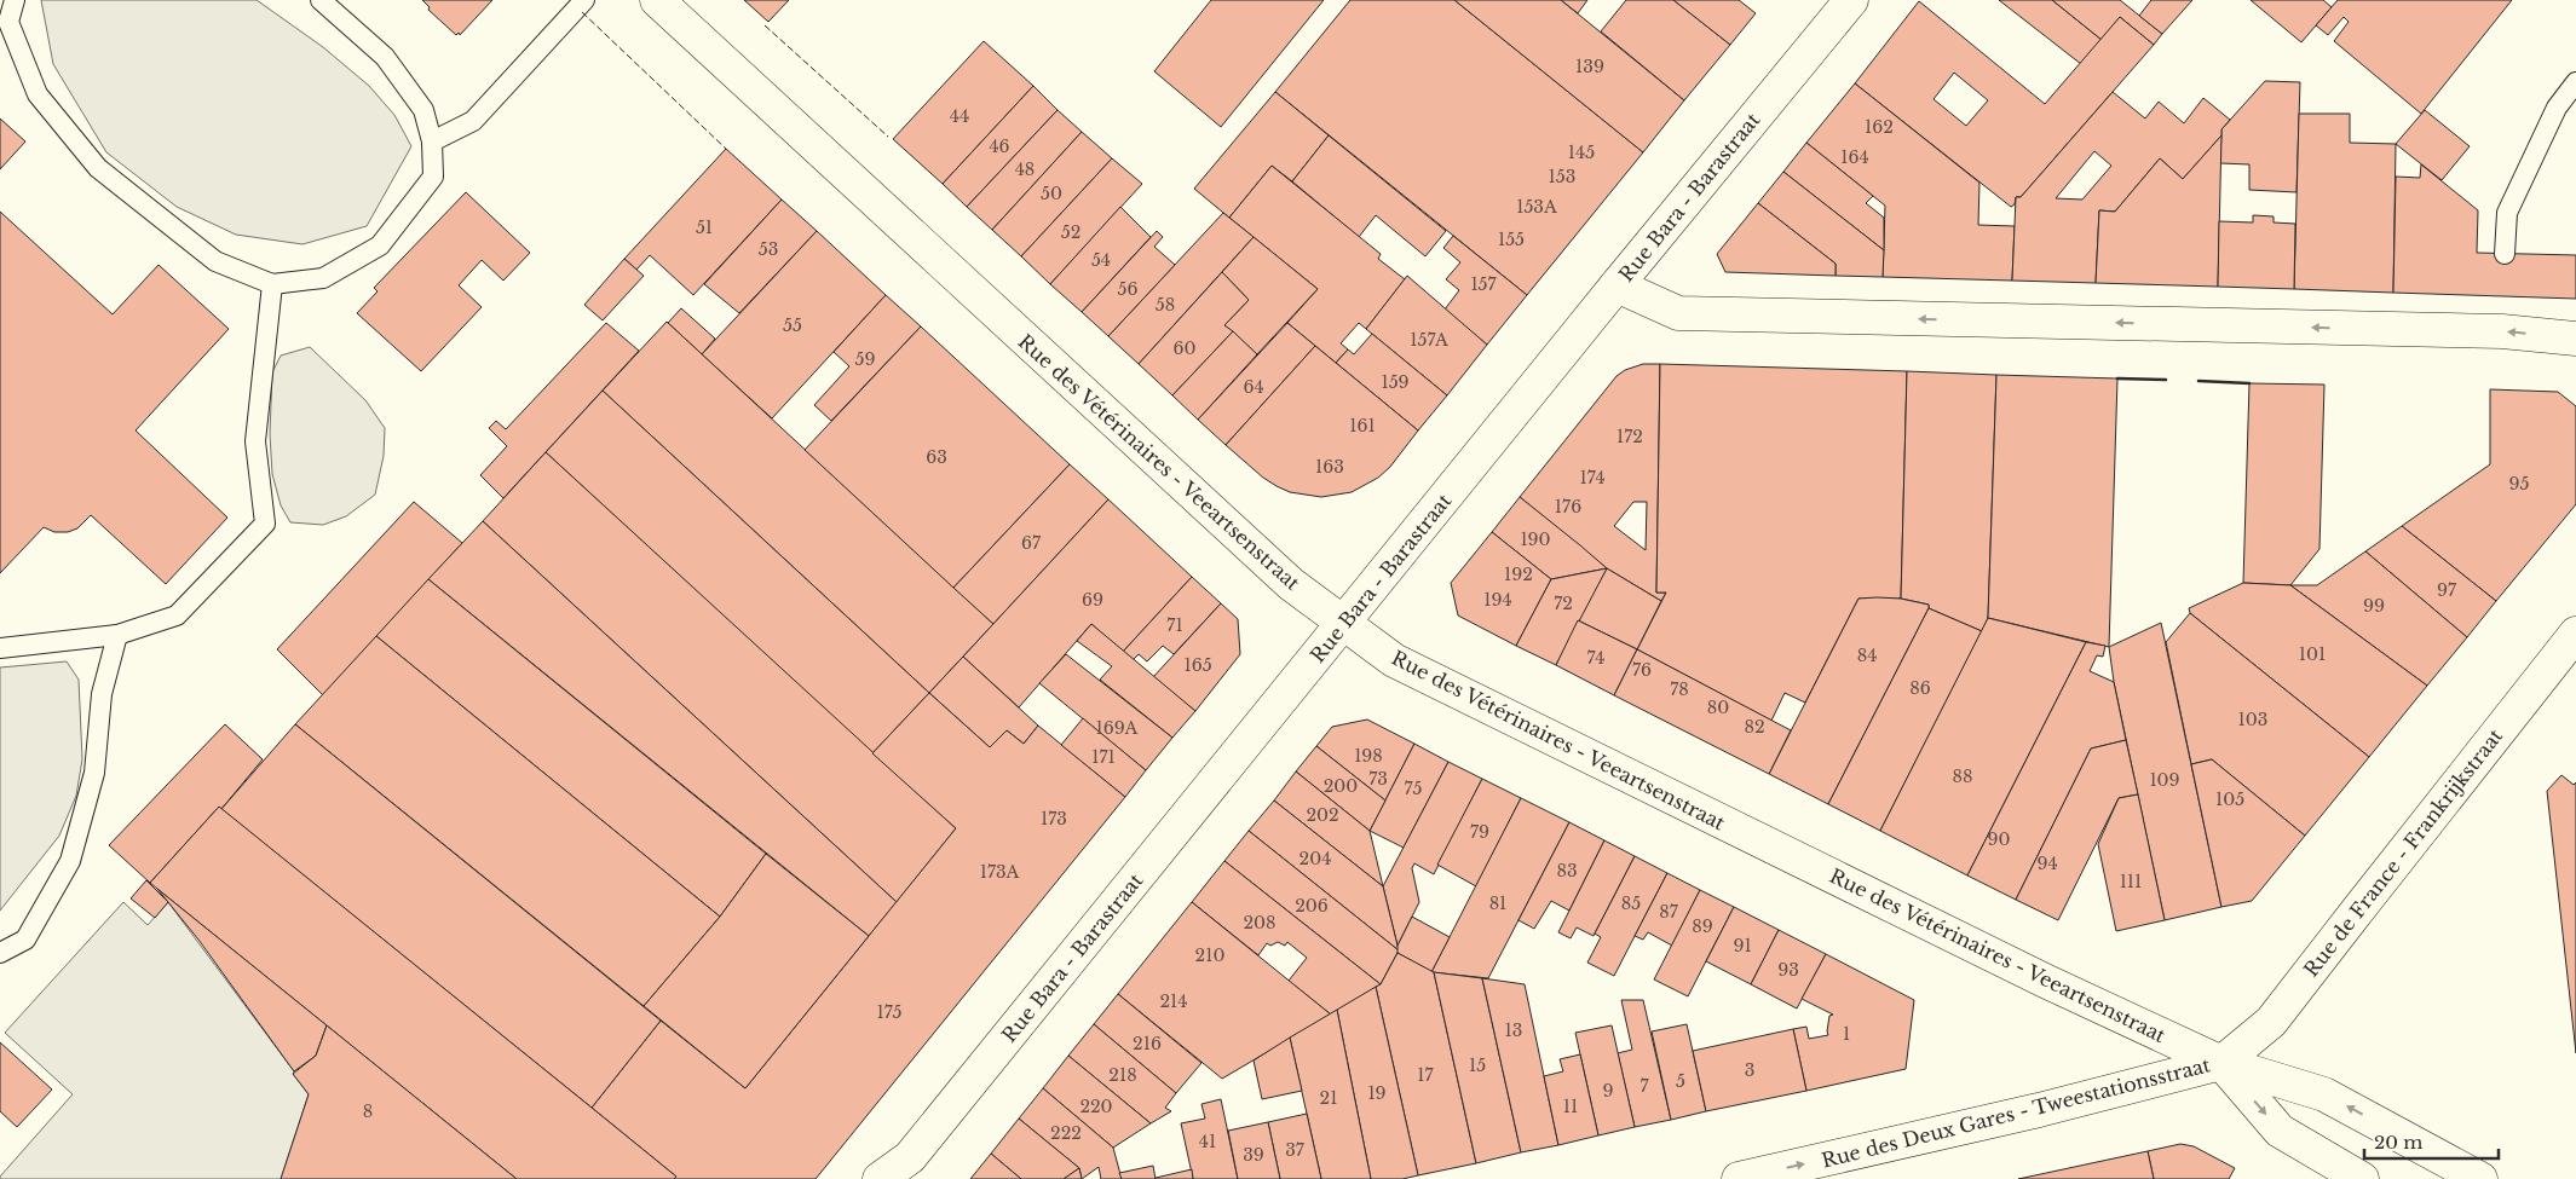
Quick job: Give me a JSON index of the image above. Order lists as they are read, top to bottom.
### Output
{
  "streets": {
    "street": [
      "Rue Bara - Barastraat",
      "Rue des Vétérinaires - Veeartsenstraat",
      "Rue de France - Frankrijkstraat",
      "Rue des Deux Gares - Tweestationsstraat"
    ]
  },
  "crossings": [
    ["Rue Bara - Barastraat", "Rue des Vétérinaires - Veeartsenstraat"],
    ["Rue des Vétérinaires - Veeartsenstraat", "Rue de France - Frankrijkstraat"],
    ["Rue des Vétérinaires - Veeartsenstraat", "Rue des Deux Gares - Tweestationsstraat"],
    ["Rue de France - Frankrijkstraat", "Rue des Deux Gares - Tweestationsstraat"]
  ],
  "one_way": ["Rue des Deux Gares - Tweestationsstraat"],
  "house_numbers": [
    "139",
    "44",
    "162",
    "46",
    "145",
    "164",
    "48",
    "153",
    "50",
    "153A",
    "51",
    "52",
    "155",
    "53",
    "54",
    "157",
    "56",
    "58",
    "55",
    "157A",
    "60",
    "59",
    "159",
    "64",
    "161",
    "172",
    "63",
    "163",
    "174",
    "95",
    "176",
    "190",
    "67",
    "192",
    "97",
    "69",
    "194",
    "72",
    "99",
    "71",
    "101",
    "84",
    "74",
    "165",
    "76",
    "86",
    "78",
    "80",
    "103",
    "82",
    "169A",
    "198",
    "171",
    "88",
    "73",
    "109",
    "200",
    "75",
    "105",
    "202",
    "173",
    "79",
    "90",
    "204",
    "94",
    "83",
    "173A",
    "111",
    "81",
    "85",
    "206",
    "87",
    "208",
    "89",
    "91",
    "210",
    "93",
    "214",
    "175",
    "13",
    "1",
    "216",
    "15",
    "3",
    "218",
    "17",
    "5",
    "7",
    "9",
    "19",
    "21",
    "220",
    "11",
    "8",
    "222",
    "41",
    "37",
    "39"
  ],
  "scale_bar": "20 m"
}
